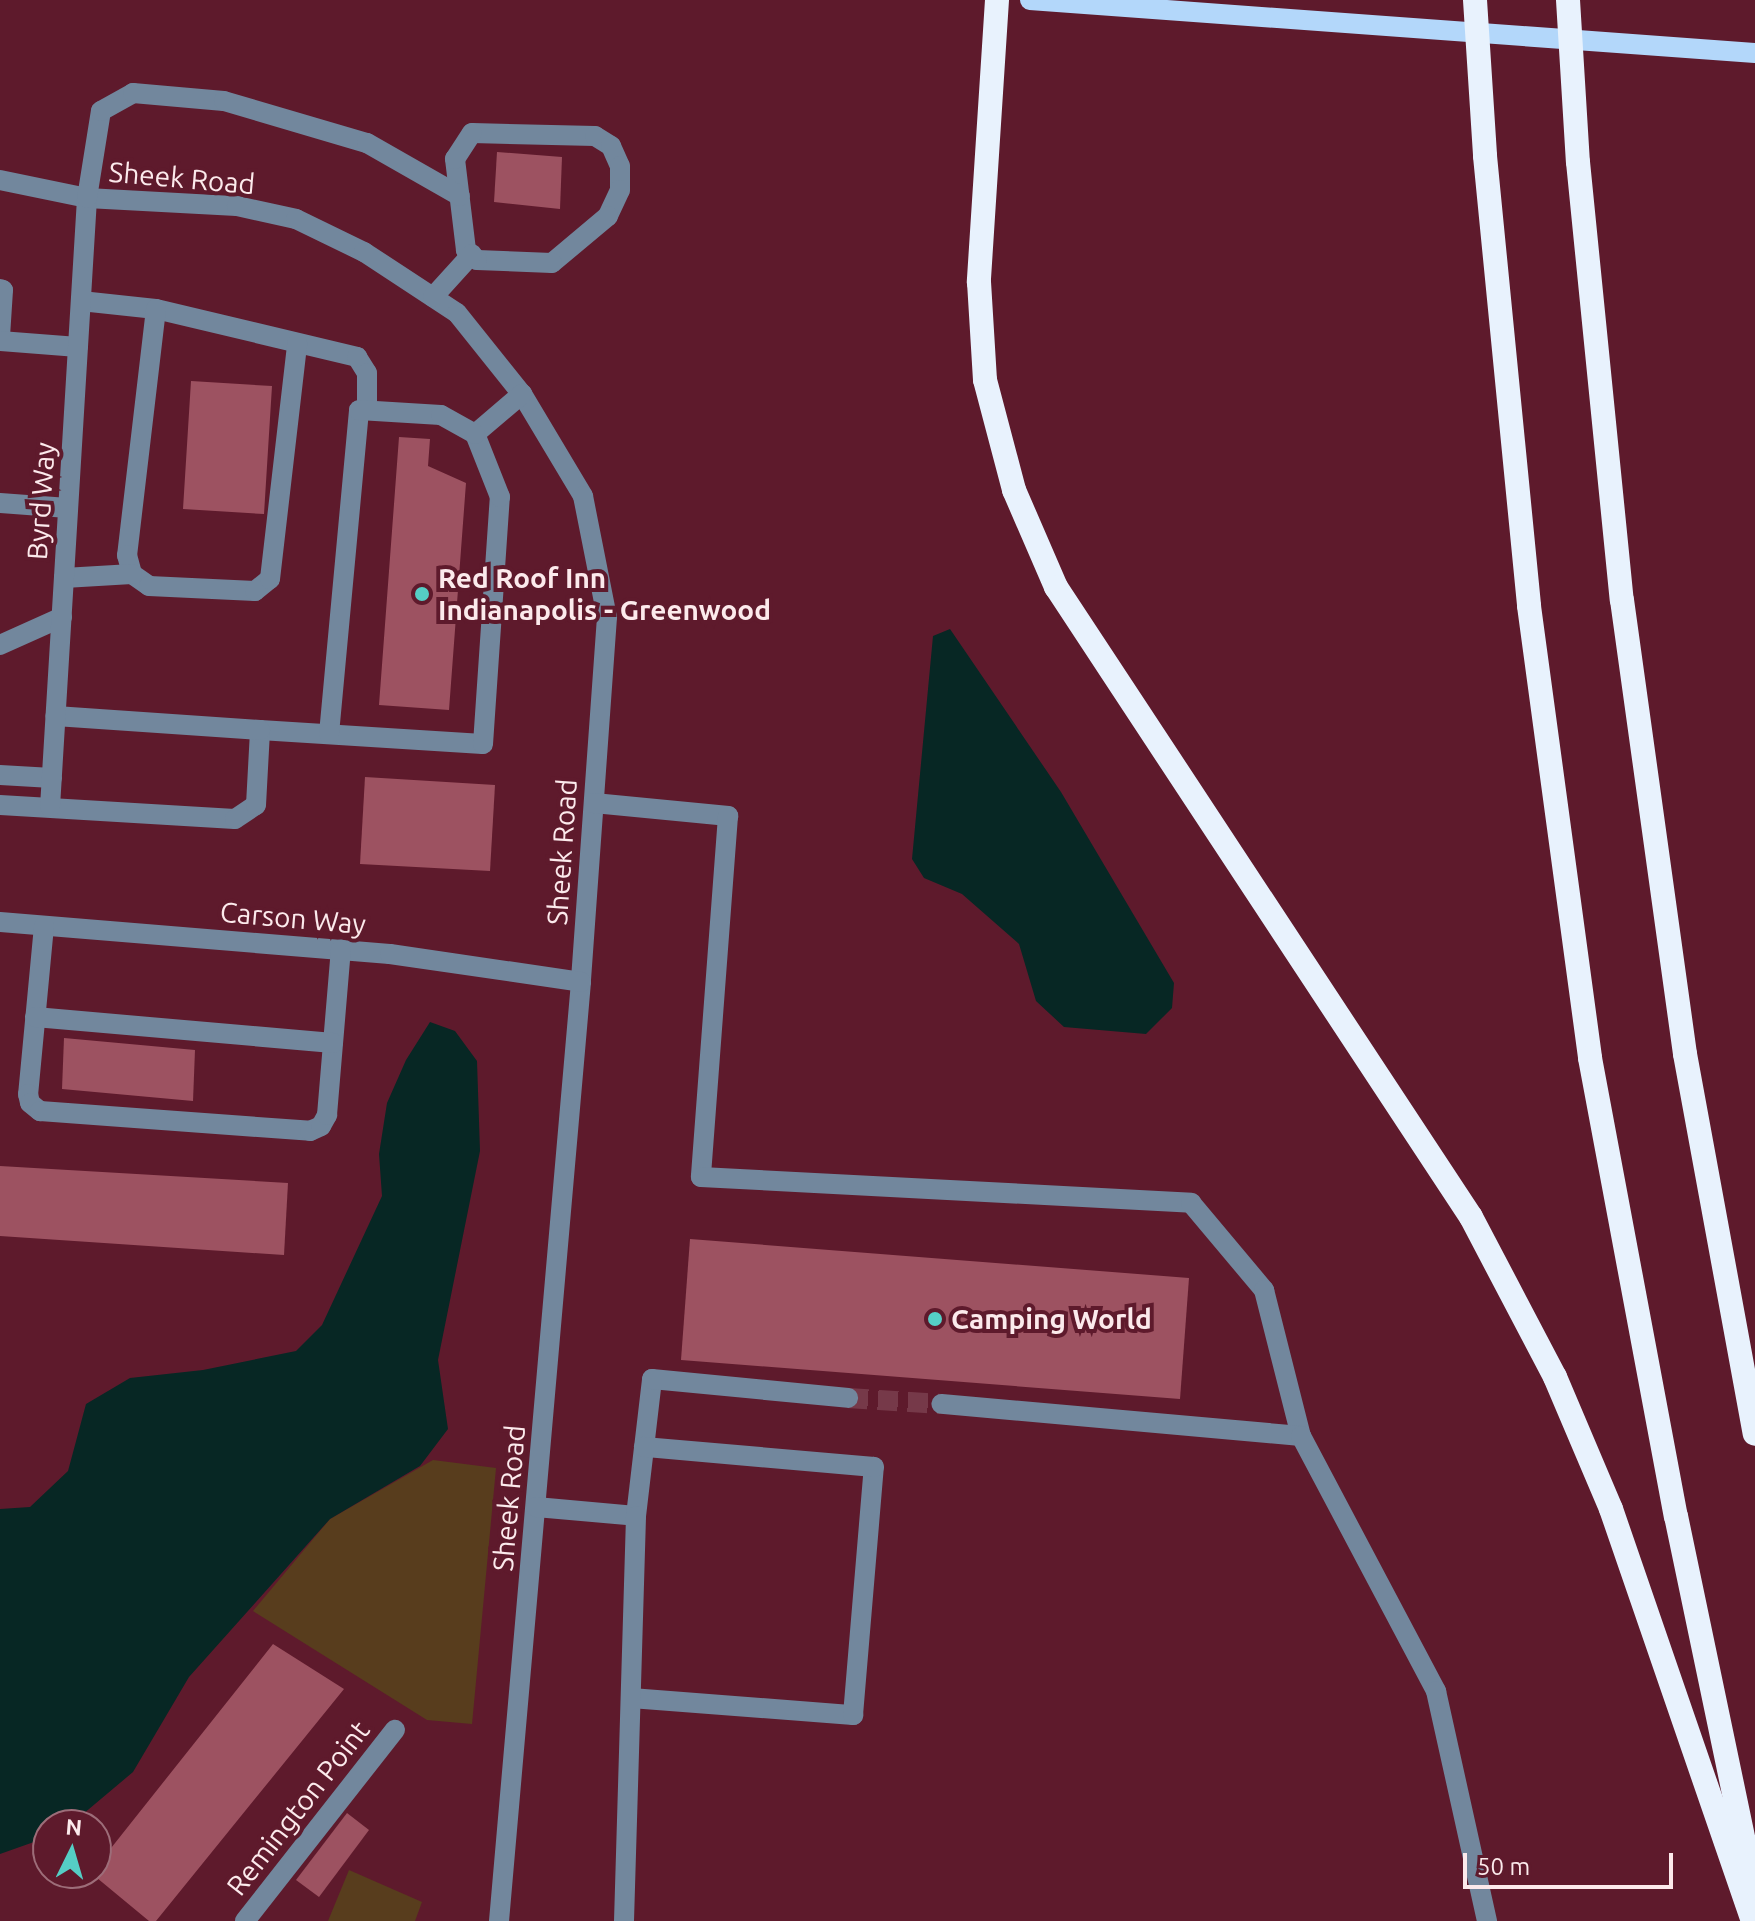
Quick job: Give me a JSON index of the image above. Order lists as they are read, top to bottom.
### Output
{
  "streets": {
    "street": [
      "Sheek Road",
      "Byrd Way",
      "Carson Way",
      "Remington Point"
    ]
  },
  "crossings": [
    ["Sheek Road", "Byrd Way"],
    ["Sheek Road", "Carson Way"]
  ],
  "places": ["Red Roof Inn Indianapolis - Greenwood", "Camping World"],
  "scale_bar": "50 m",
  "north": "top"
}
